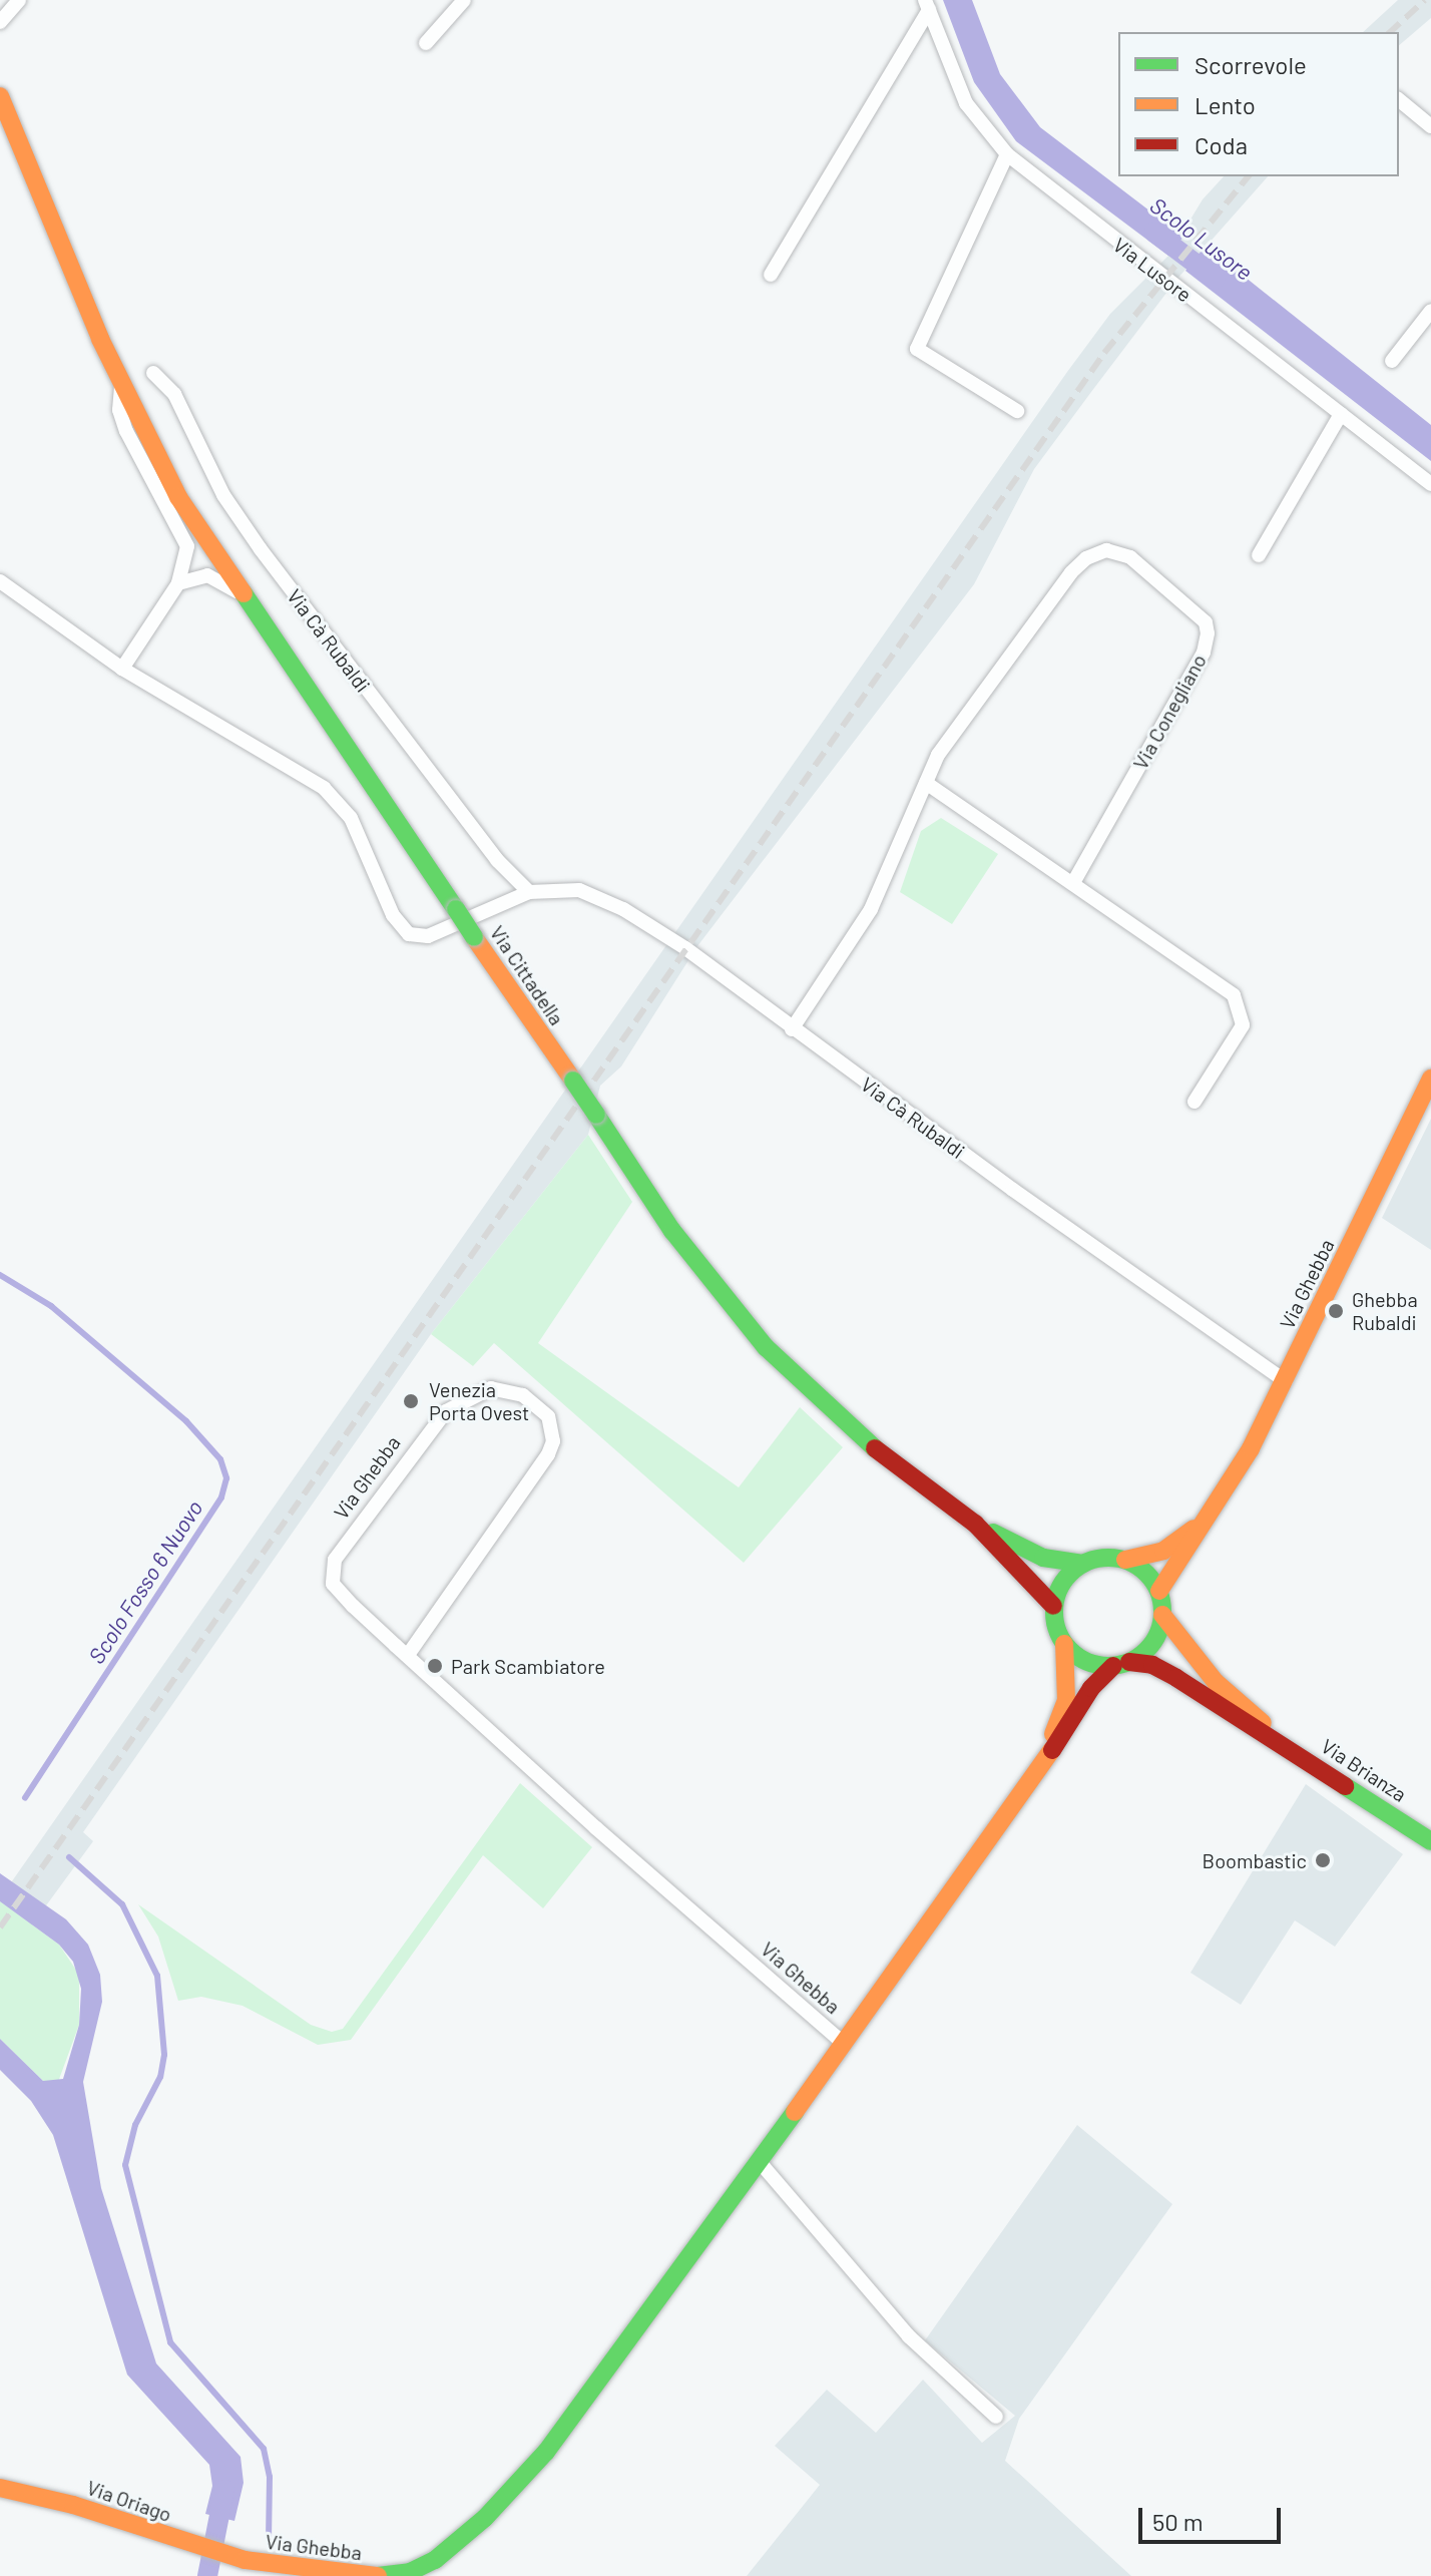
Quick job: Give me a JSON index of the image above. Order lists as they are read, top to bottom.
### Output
{
  "streets": {
    "main road": [
      "Via Cittadella",
      "Via Ghebba",
      "Via Brianza",
      "Via Oriago"
    ],
    "street": ["Via Lusore", "Via Cà Rubaldi", "Via Conegliano"]
  },
  "crossings": [
    ["Via Cà Rubaldi", "Via Conegliano"],
    ["Via Cà Rubaldi", "Via Ghebba"],
    ["Via Cittadella", "Via Ghebba"],
    ["Via Cittadella", "Via Brianza"],
    ["Via Ghebba", "Via Brianza"],
    ["Via Ghebba", "Via Oriago"]
  ],
  "water": ["Scolo Lusore", "Scolo Fosso 6 Nuovo"],
  "places": [
    "Ghebba Rubaldi",
    "Venezia Porta Ovest",
    "Park Scambiatore",
    "Boombastic"
  ],
  "legend": ["Scorrevole", "Lento", "Coda"],
  "scale_bar": "50 m"
}
